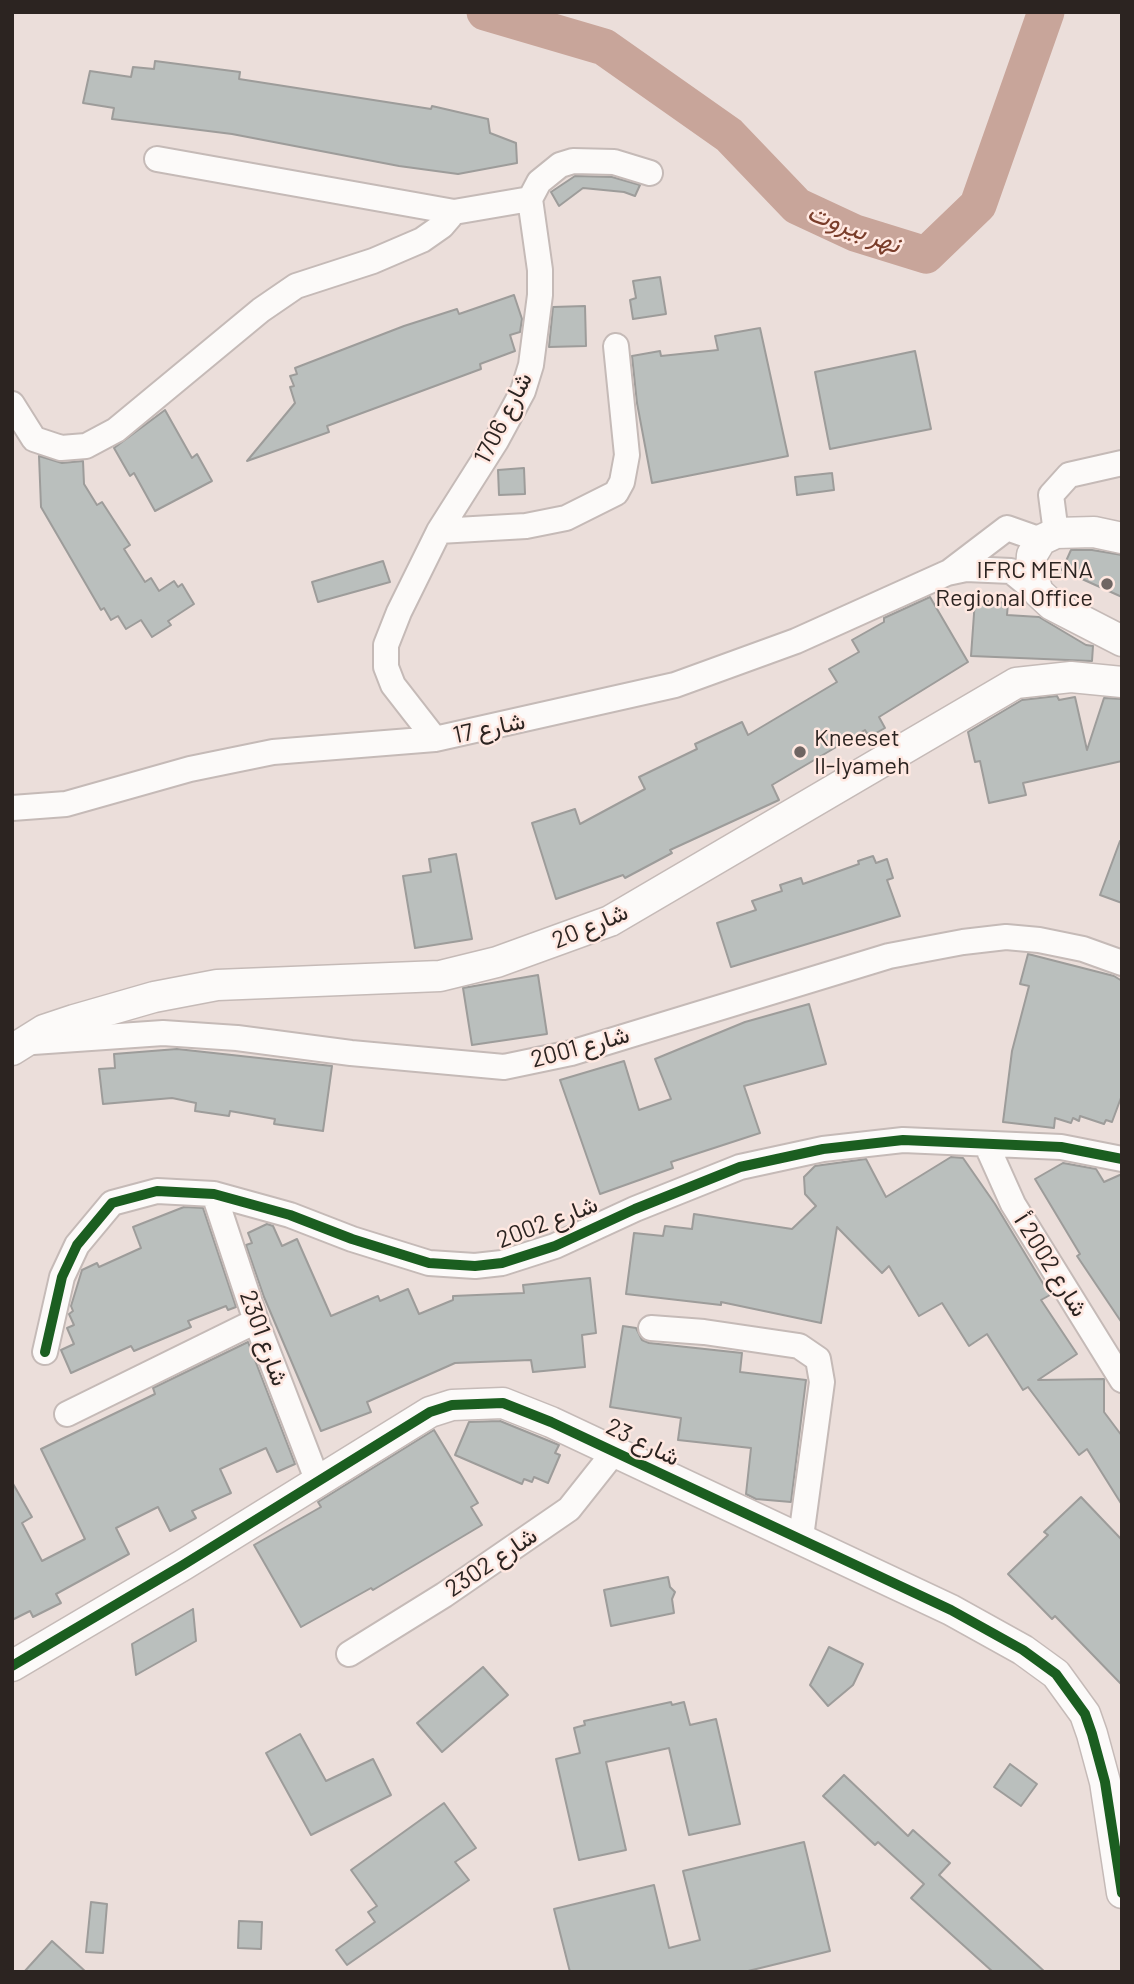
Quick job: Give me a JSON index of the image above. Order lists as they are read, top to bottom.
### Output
{
  "streets": {
    "street": [
      "شارع 1706",
      "شارع 17",
      "شارع 20",
      "شارع 2001",
      "شارع 2002",
      "شارع 2002 أ",
      "شارع 2301",
      "شارع 23",
      "شارع 2302"
    ]
  },
  "crossings": [
    ["شارع 1706", "شارع 17"],
    ["شارع 20", "شارع 2001"],
    ["شارع 2002", "شارع 2002 أ"],
    ["شارع 2002", "شارع 2301"],
    ["شارع 2301", "شارع 23"],
    ["شارع 23", "شارع 2302"]
  ],
  "water": ["نهر بيروت"],
  "places": ["IFRC MENA Regional Office", "Kneeset Il-Iyameh"]
}
